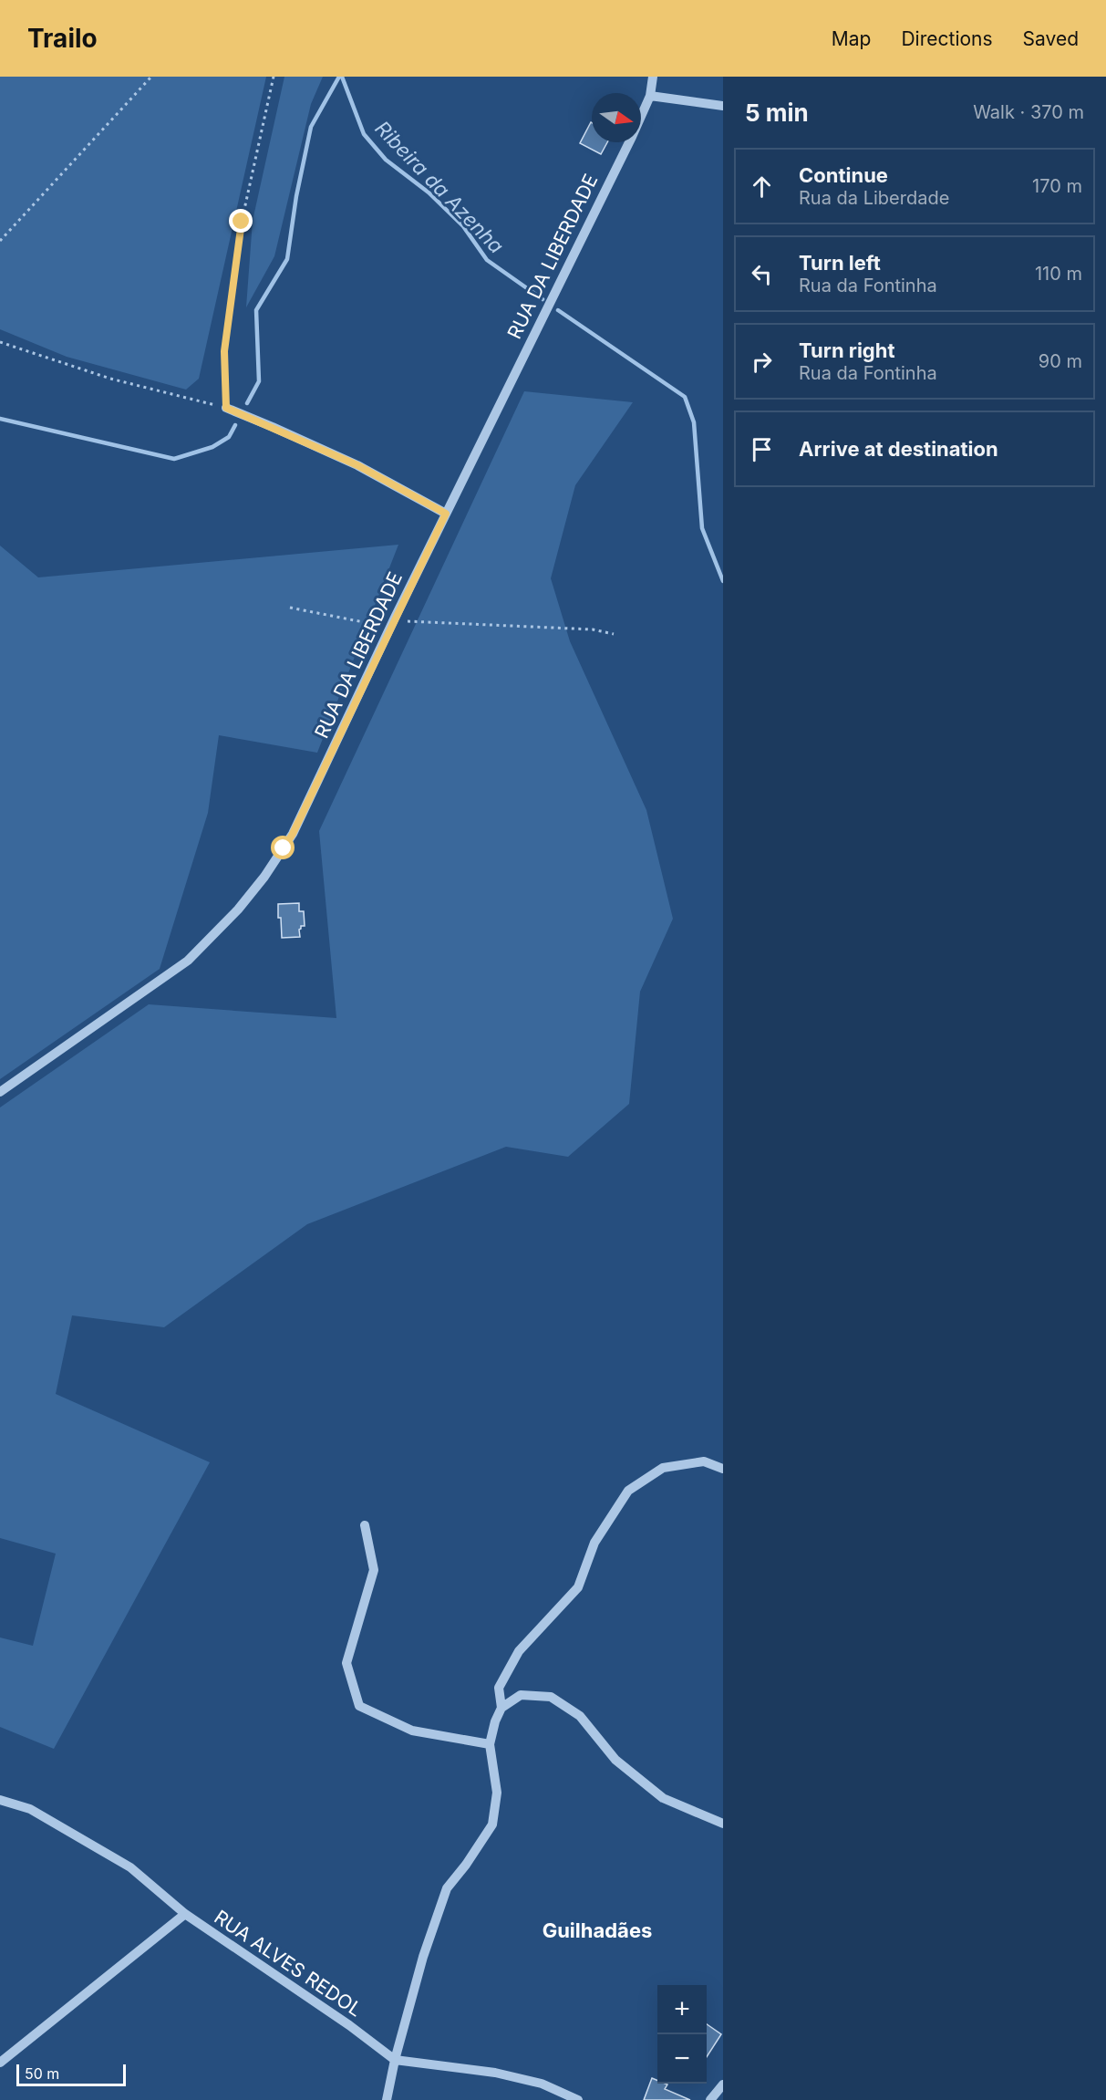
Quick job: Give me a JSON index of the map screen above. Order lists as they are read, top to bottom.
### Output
{
  "streets": {
    "street": ["RUA DA LIBERDADE", "RUA ALVES REDOL"]
  },
  "districts": ["Guilhadães"],
  "water": ["Ribeira da Azenha"],
  "scale_bar": "50 m",
  "north": "right",
  "page": {
    "header": "Trailo",
    "nav": ["Map", "Directions", "Saved"],
    "heading": ["5 min", "Walk · 370 m"],
    "list": [
      ["Continue", "Rua da Liberdade", "170 m"],
      ["Turn left", "Rua da Fontinha", "110 m"],
      ["Turn right", "Rua da Fontinha", "90 m"],
      "Arrive at destination"
    ],
    "map_buttons": ["+", "−"],
    "scale": "50 m"
  }
}
